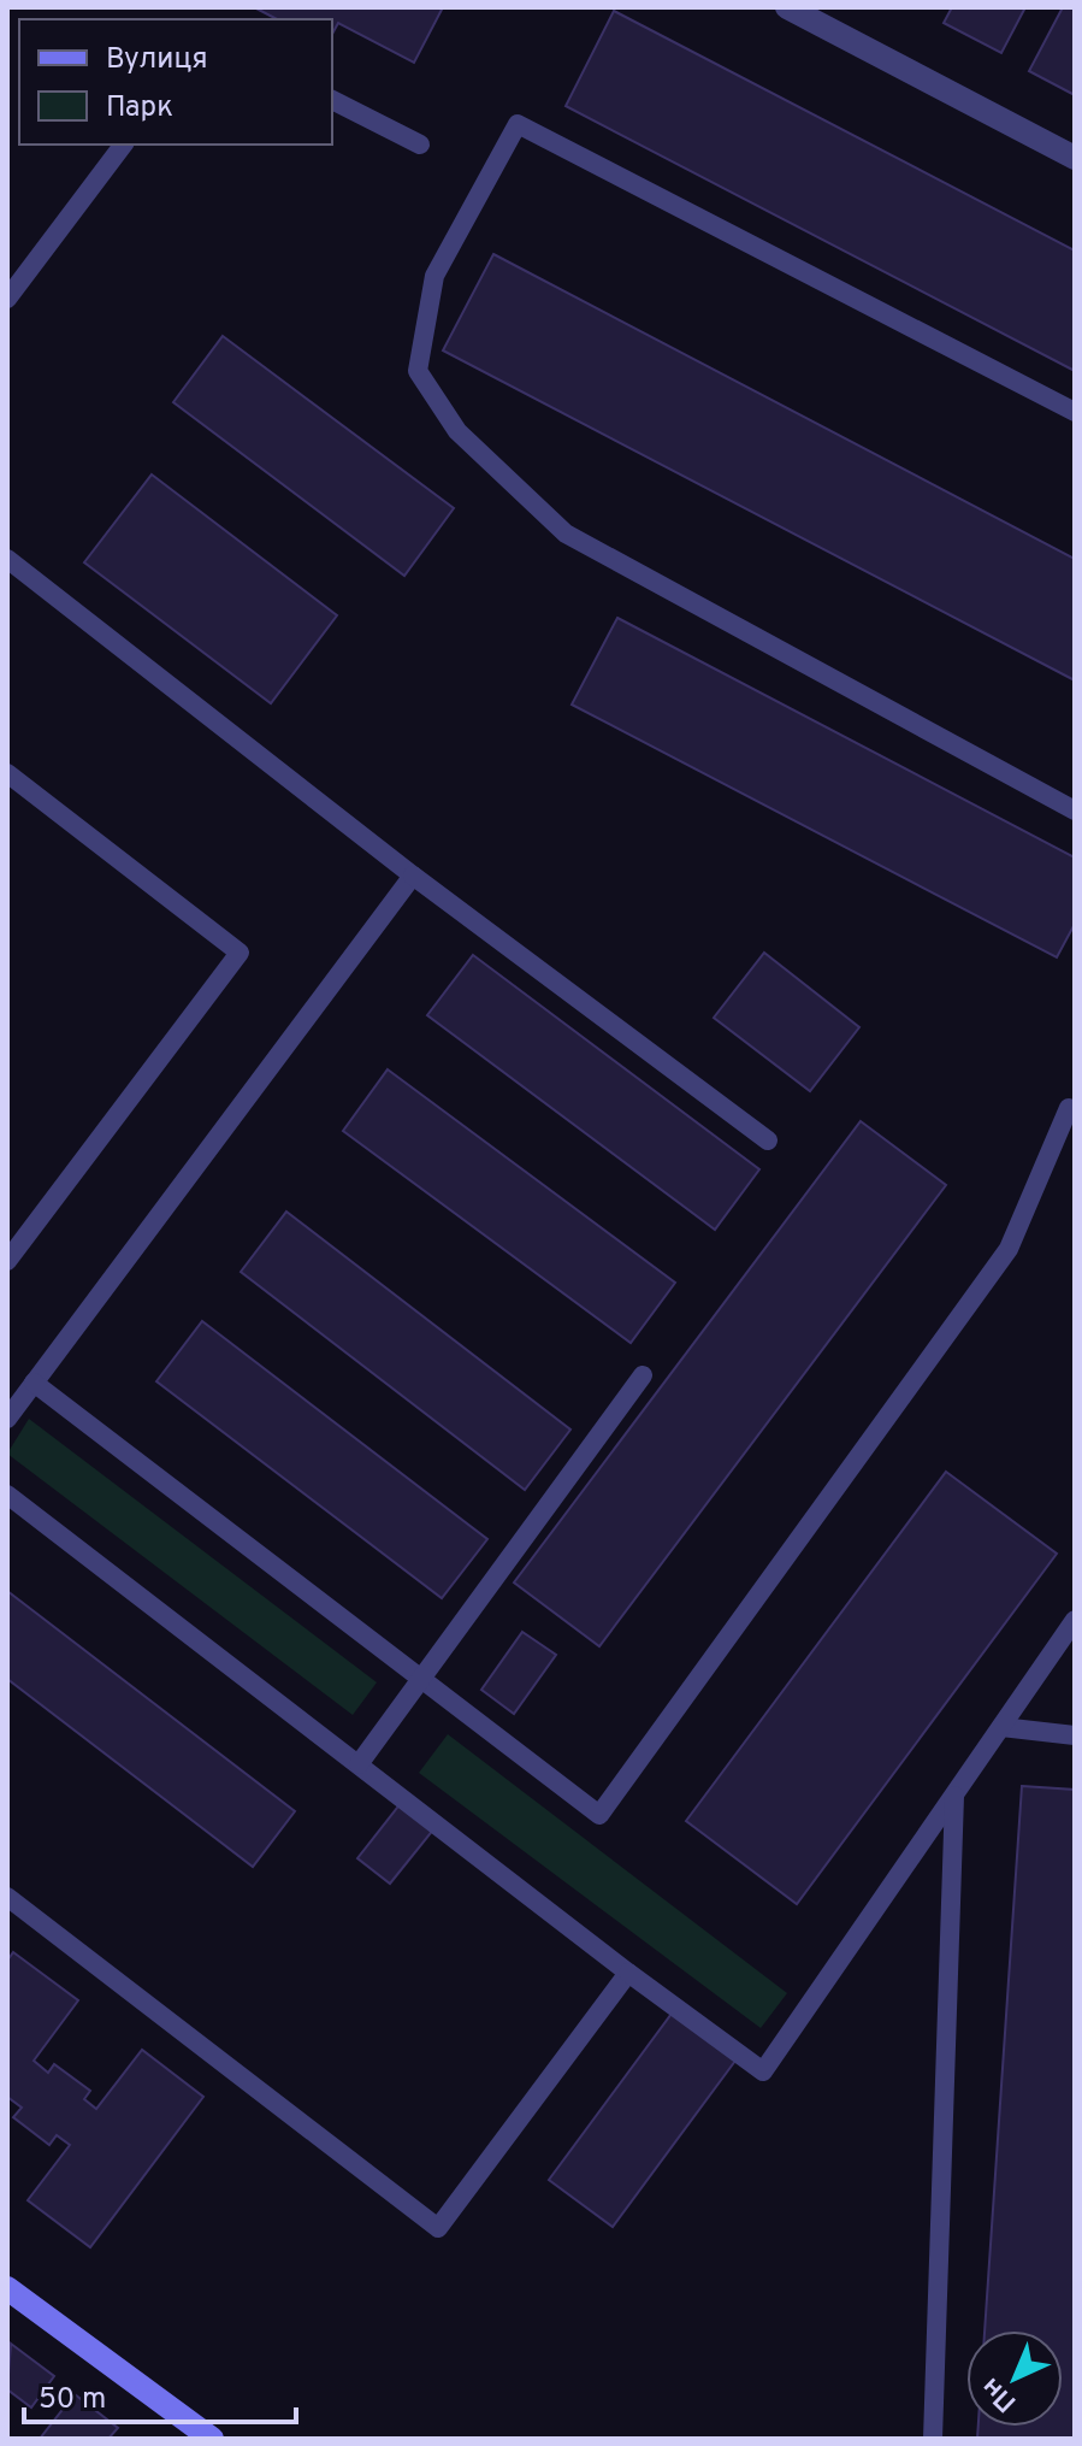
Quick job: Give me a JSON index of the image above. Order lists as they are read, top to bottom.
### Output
{
  "legend": ["Вулиця", "Парк"],
  "scale_bar": "50 m",
  "north": "bottom left"
}
